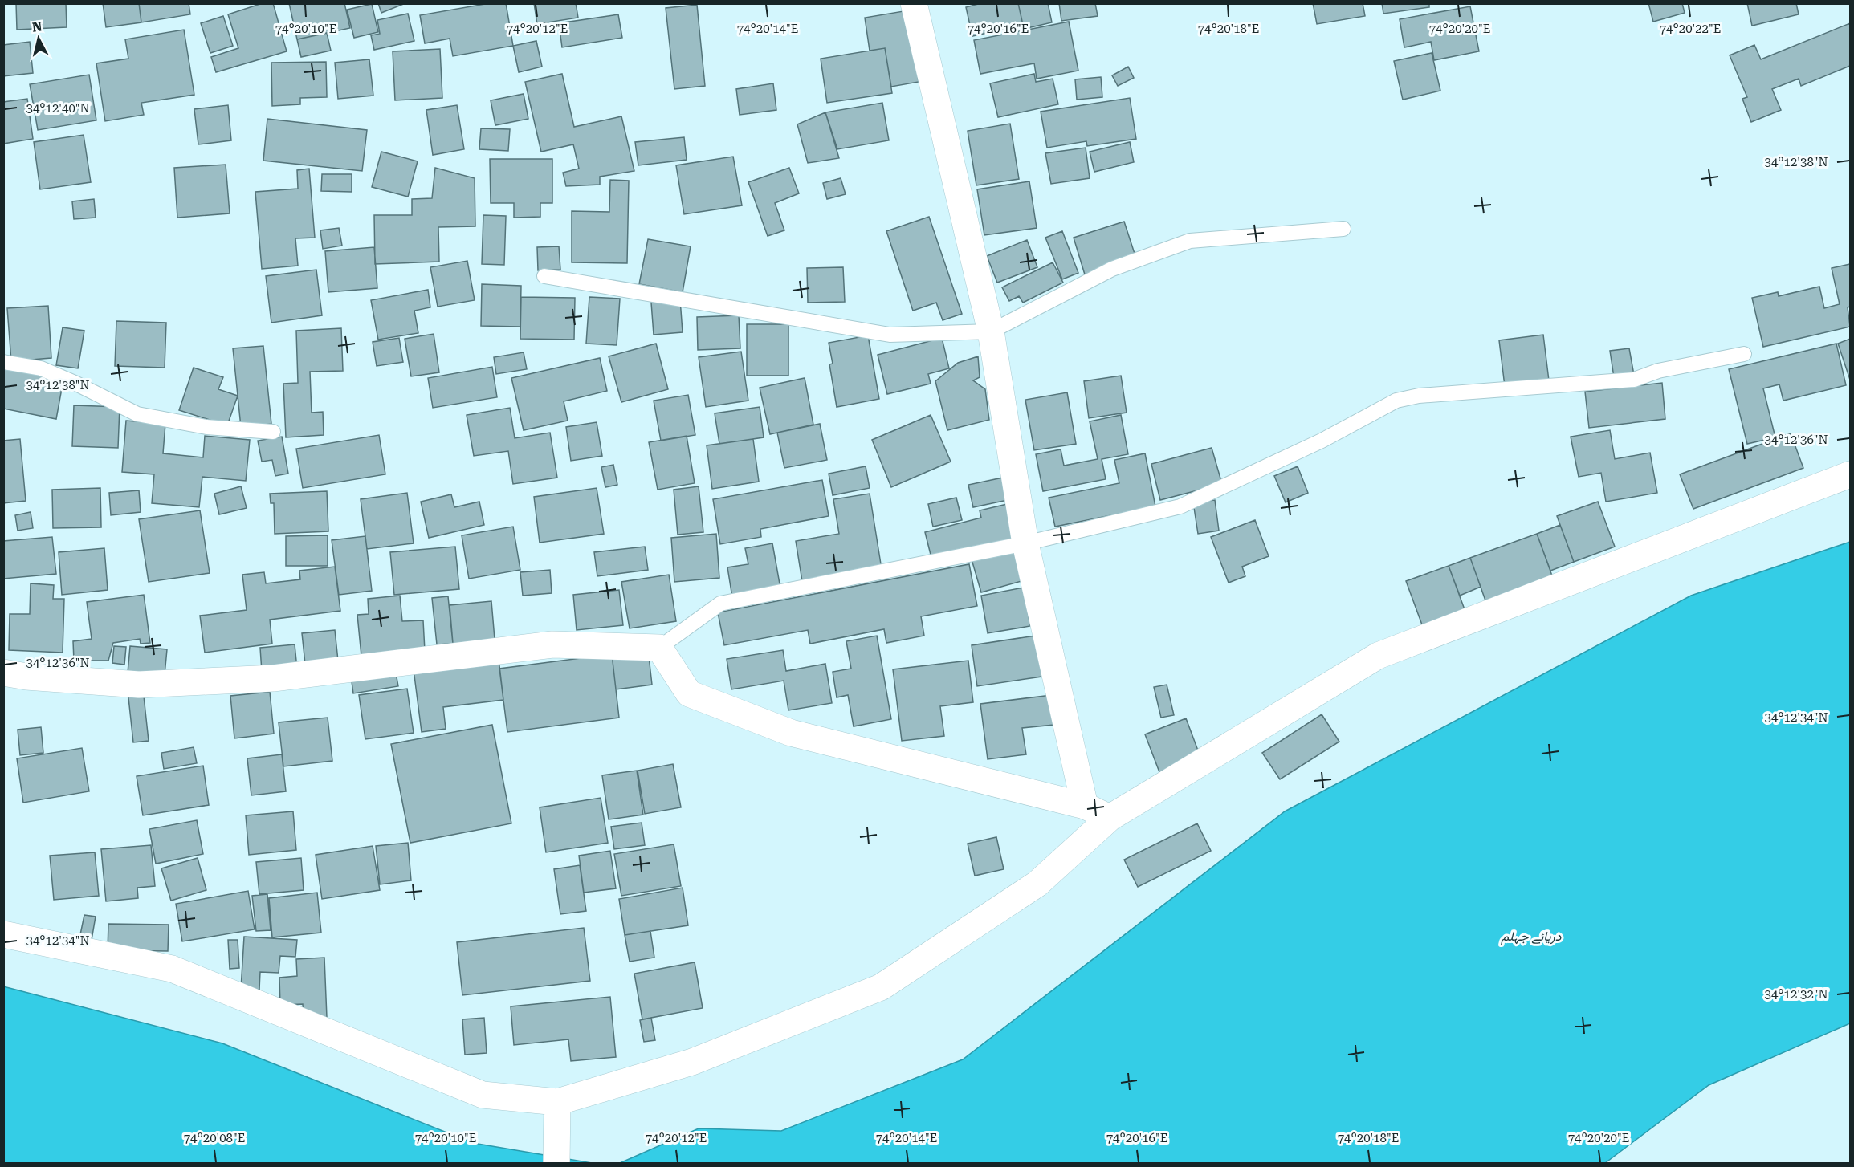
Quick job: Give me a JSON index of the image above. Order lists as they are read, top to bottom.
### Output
{
  "water": ["دریائے جہلم"],
  "north": "top",
  "coordinates": [
    "74°20'10\"E",
    "74°20'12\"E",
    "74°20'14\"E",
    "74°20'16\"E",
    "74°20'18\"E",
    "74°20'20\"E",
    "74°20'22\"E",
    "34°12'40\"N",
    "34°12'38\"N",
    "34°12'36\"N",
    "34°12'34\"N",
    "34°12'32\"N",
    "74°20'08\"E"
  ]
}
